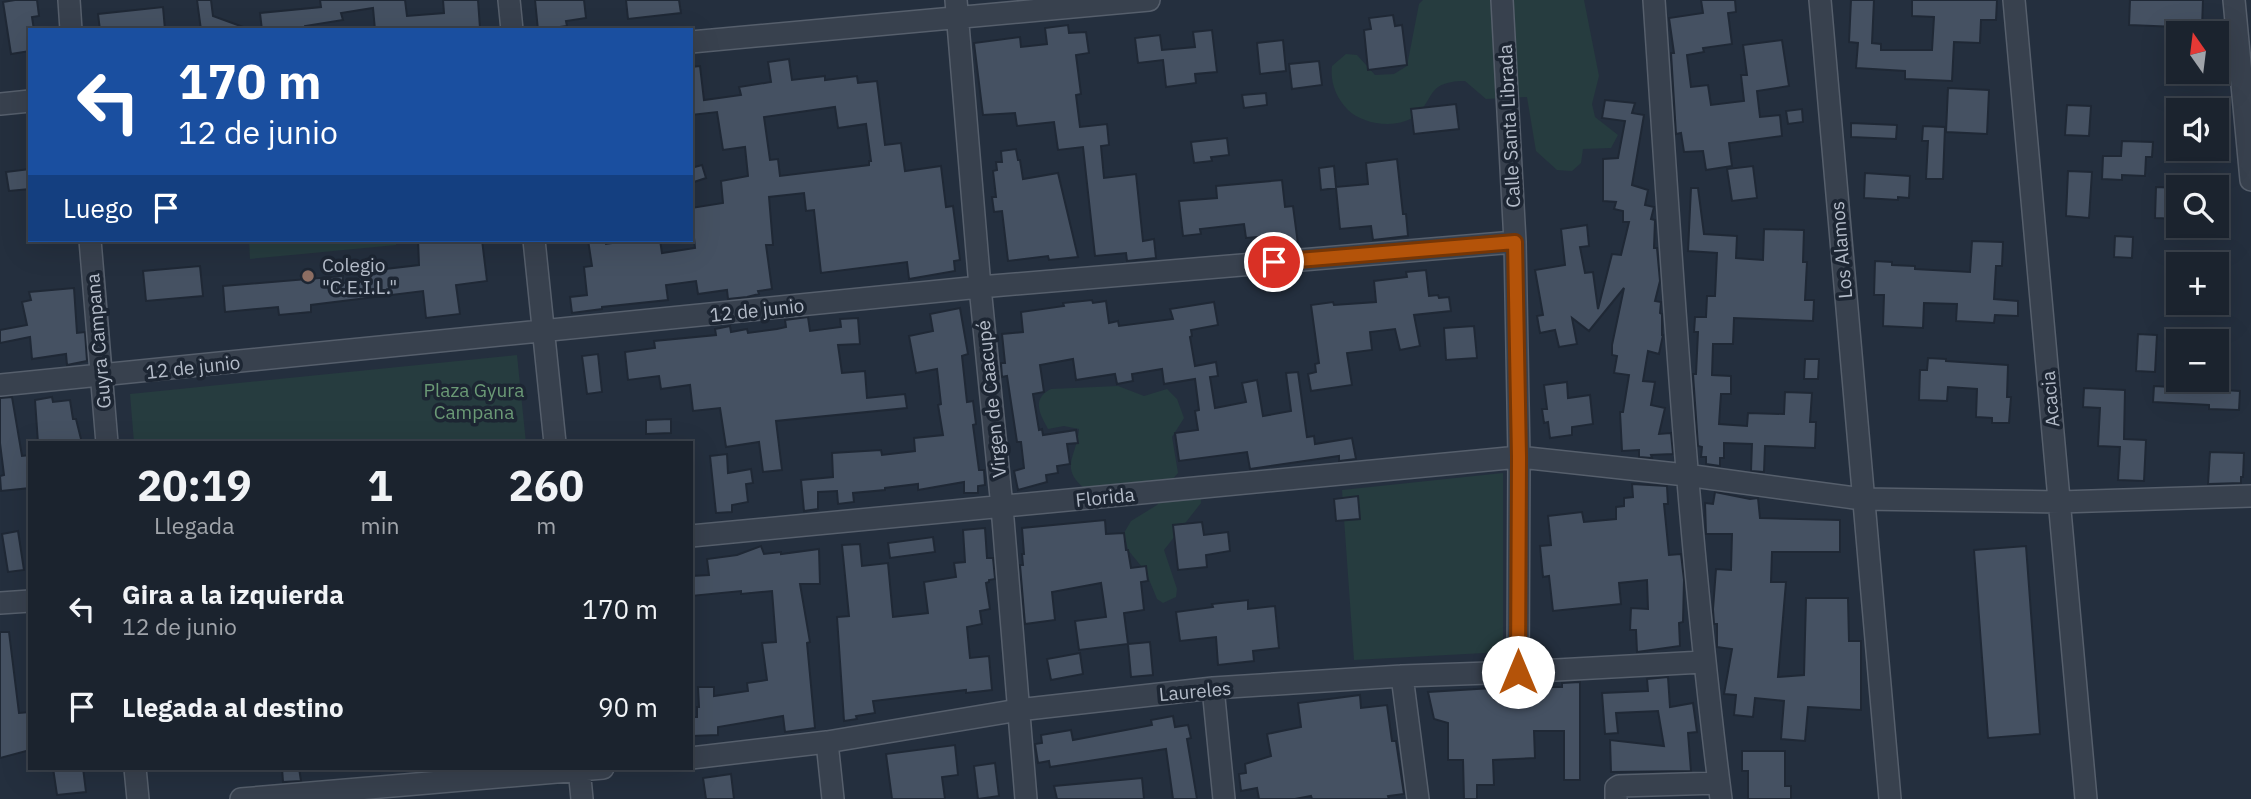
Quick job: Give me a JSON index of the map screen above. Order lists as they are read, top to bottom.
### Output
{
  "streets": {
    "street": [
      "Calle Santa Librada",
      "Los Alamos",
      "12 de junio",
      "Guyra Campana",
      "Virgen de Caacupé",
      "Acacia",
      "Florida",
      "Laureles"
    ]
  },
  "crossings": [
    ["Calle Santa Librada", "12 de junio"],
    ["Calle Santa Librada", "Florida"],
    ["Calle Santa Librada", "Laureles"],
    ["Los Alamos", "Florida"],
    ["12 de junio", "Guyra Campana"],
    ["12 de junio", "Virgen de Caacupé"],
    ["Virgen de Caacupé", "Florida"],
    ["Virgen de Caacupé", "Laureles"],
    ["Acacia", "Florida"]
  ],
  "parks": ["Plaza Gyura Campana"],
  "places": ["Colegio \"C.E.I.L.\""],
  "north": "top",
  "page": {
    "map_buttons": ["+", "−"],
    "turn": ["170 m", "12 de junio"],
    "then": "Luego",
    "eta": [
      "20:19",
      "Llegada",
      "1",
      "min",
      "260",
      "m"
    ],
    "list": [
      {
        "name": "Gira a la izquierda",
        "note": "12 de junio",
        "value": "170 m"
      },
      {
        "name": "Llegada al destino",
        "value": "90 m"
      }
    ]
  }
}
